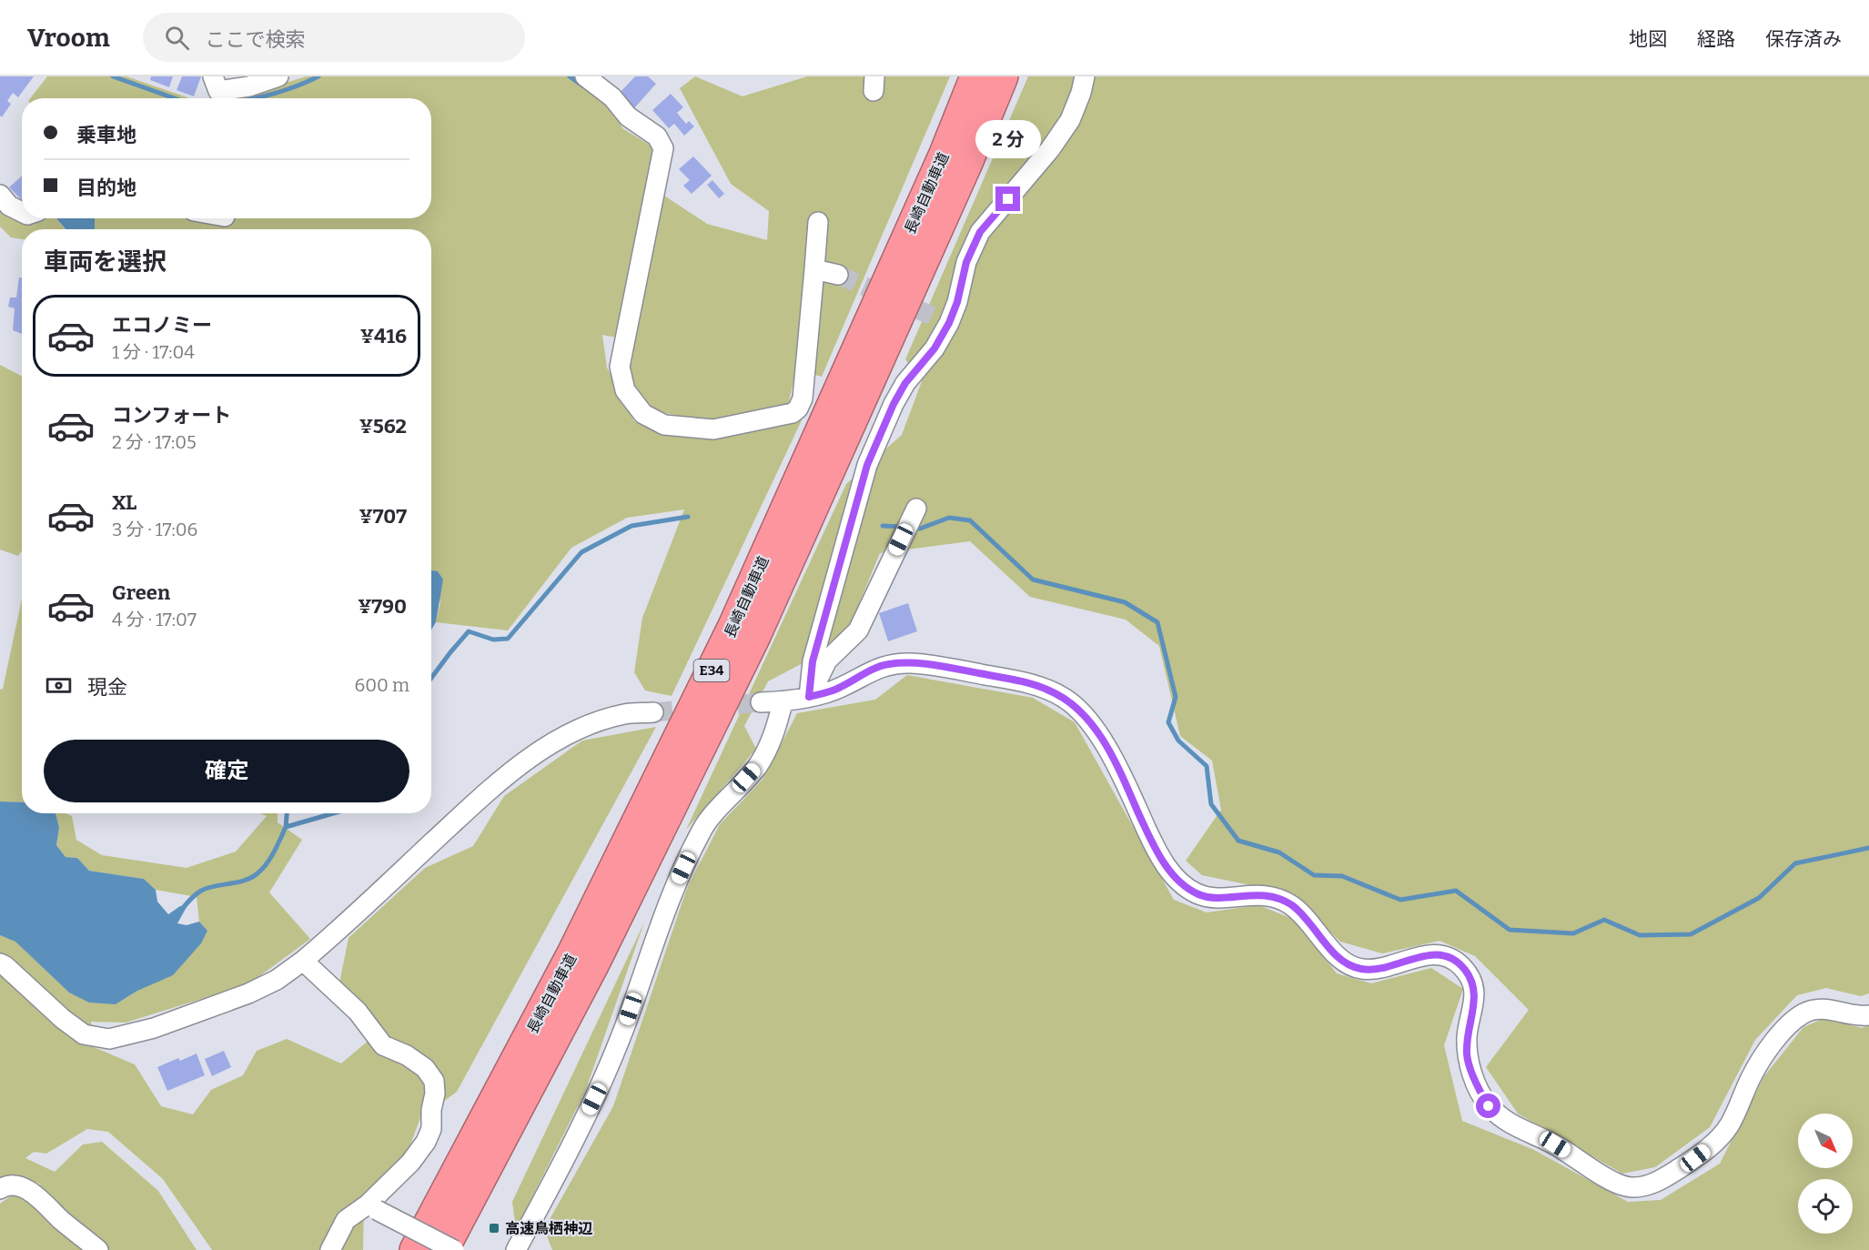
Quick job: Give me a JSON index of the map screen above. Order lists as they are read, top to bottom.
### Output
{
  "streets": {
    "highway": ["長崎自動車道", "E34"]
  },
  "places": {
    "transit": ["高速鳥栖神辺"]
  },
  "north": "bottom right",
  "page": {
    "header": "Vroom",
    "search": "ここで検索",
    "nav": ["地図", "経路", "保存済み"],
    "banner": ["乗車地", "目的地"],
    "bubble": "2 分",
    "heading": "車両を選択",
    "list": [
      {
        "name": "エコノミー",
        "note": "1 分 · 17:04",
        "value": "¥416"
      },
      {
        "name": "コンフォート",
        "note": "2 分 · 17:05",
        "value": "¥562"
      },
      {
        "name": "XL",
        "note": "3 分 · 17:06",
        "value": "¥707"
      },
      {
        "name": "Green",
        "note": "4 分 · 17:07",
        "value": "¥790"
      }
    ],
    "pay": ["現金", "600 m"],
    "buttons": "確定"
  }
}
